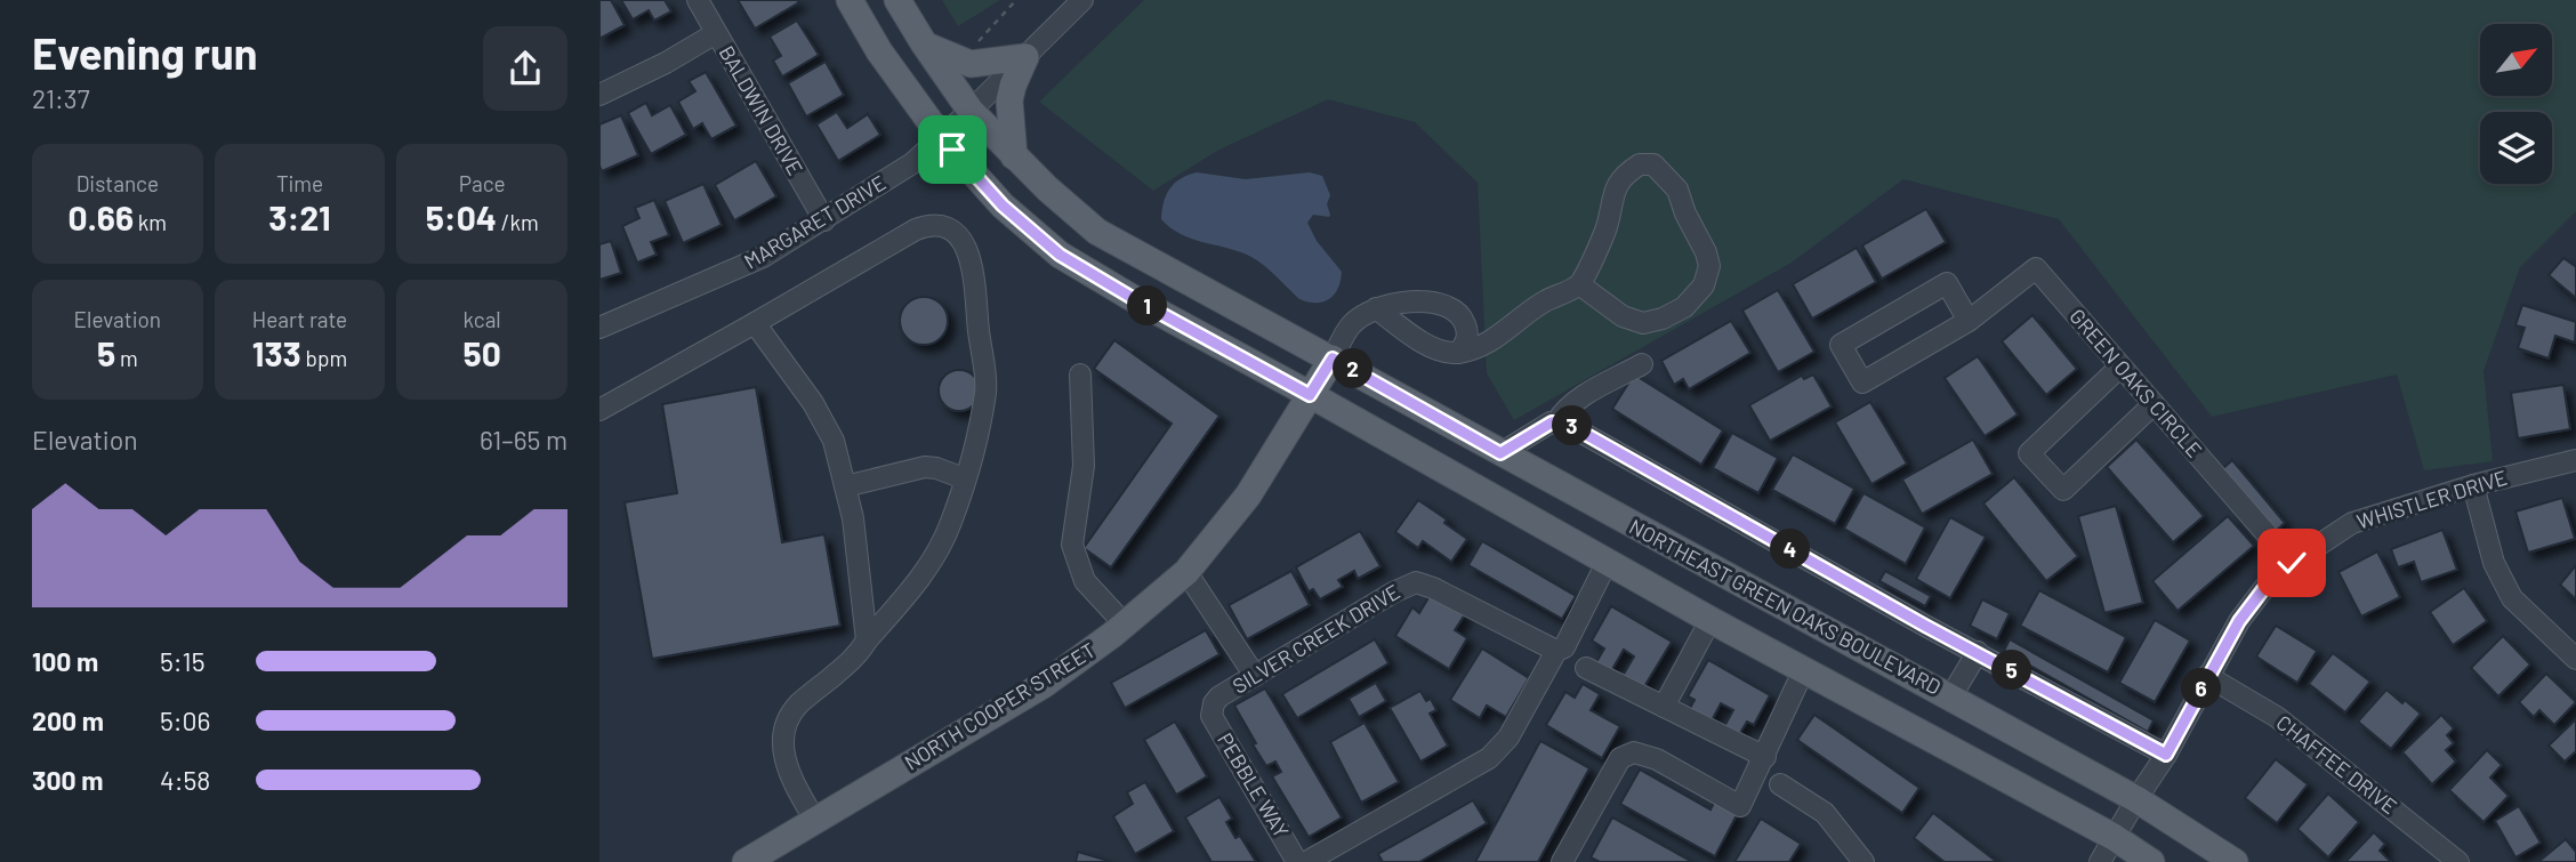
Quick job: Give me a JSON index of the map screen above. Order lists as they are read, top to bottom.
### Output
{
  "streets": {
    "main road": ["NORTHEAST GREEN OAKS BOULEVARD", "NORTH COOPER STREET"],
    "street": [
      "BALDWIN DRIVE",
      "MARGARET DRIVE",
      "GREEN OAKS CIRCLE",
      "WHISTLER DRIVE",
      "SILVER CREEK DRIVE",
      "CHAFFEE DRIVE",
      "PEBBLE WAY"
    ]
  },
  "crossings": [
    ["BALDWIN DRIVE", "MARGARET DRIVE"],
    ["MARGARET DRIVE", "NORTHEAST GREEN OAKS BOULEVARD"],
    ["GREEN OAKS CIRCLE", "WHISTLER DRIVE"],
    ["WHISTLER DRIVE", "NORTHEAST GREEN OAKS BOULEVARD"],
    ["WHISTLER DRIVE", "CHAFFEE DRIVE"],
    ["NORTHEAST GREEN OAKS BOULEVARD", "NORTH COOPER STREET"],
    ["SILVER CREEK DRIVE", "PEBBLE WAY"]
  ],
  "north": "top right",
  "page": {
    "heading": ["Evening run", "21:37"],
    "stats": [
      ["Distance", "0.66 km"],
      ["Time", "3:21"],
      ["Pace", "5:04 /km"],
      ["Elevation", "5 m"],
      ["Heart rate", "133 bpm"],
      ["kcal", "50"]
    ],
    "pins": [
      "1",
      "2",
      "3",
      "4",
      "5",
      "6"
    ],
    "chart": ["Elevation", "61–65 m"],
    "list": [
      {
        "name": "100 m",
        "note": "5:15"
      },
      {
        "name": "200 m",
        "note": "5:06"
      },
      {
        "name": "300 m",
        "note": "4:58"
      }
    ]
  }
}
